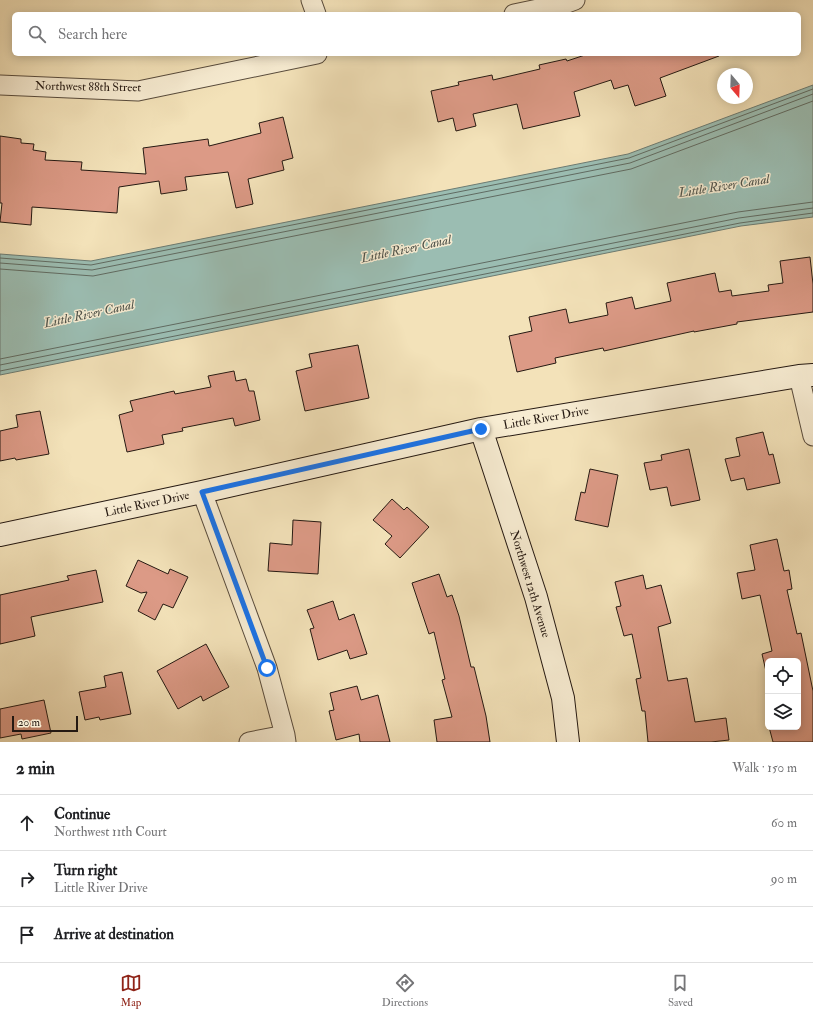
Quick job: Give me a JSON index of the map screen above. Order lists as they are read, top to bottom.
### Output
{
  "streets": {
    "street": ["Northwest 88th Street", "Little River Drive", "Northwest 12th Avenue"]
  },
  "crossings": [
    ["Little River Drive", "Northwest 12th Avenue"]
  ],
  "water": ["Little River Canal"],
  "scale_bar": "20 m",
  "north": "bottom",
  "page": {
    "search": "Search here",
    "scale": "20 m",
    "heading": ["2 min", "Walk · 150 m"],
    "list": [
      ["Continue", "Northwest 11th Court", "60 m"],
      ["Turn right", "Little River Drive", "90 m"],
      "Arrive at destination"
    ],
    "nav": ["Map", "Directions", "Saved"]
  }
}
